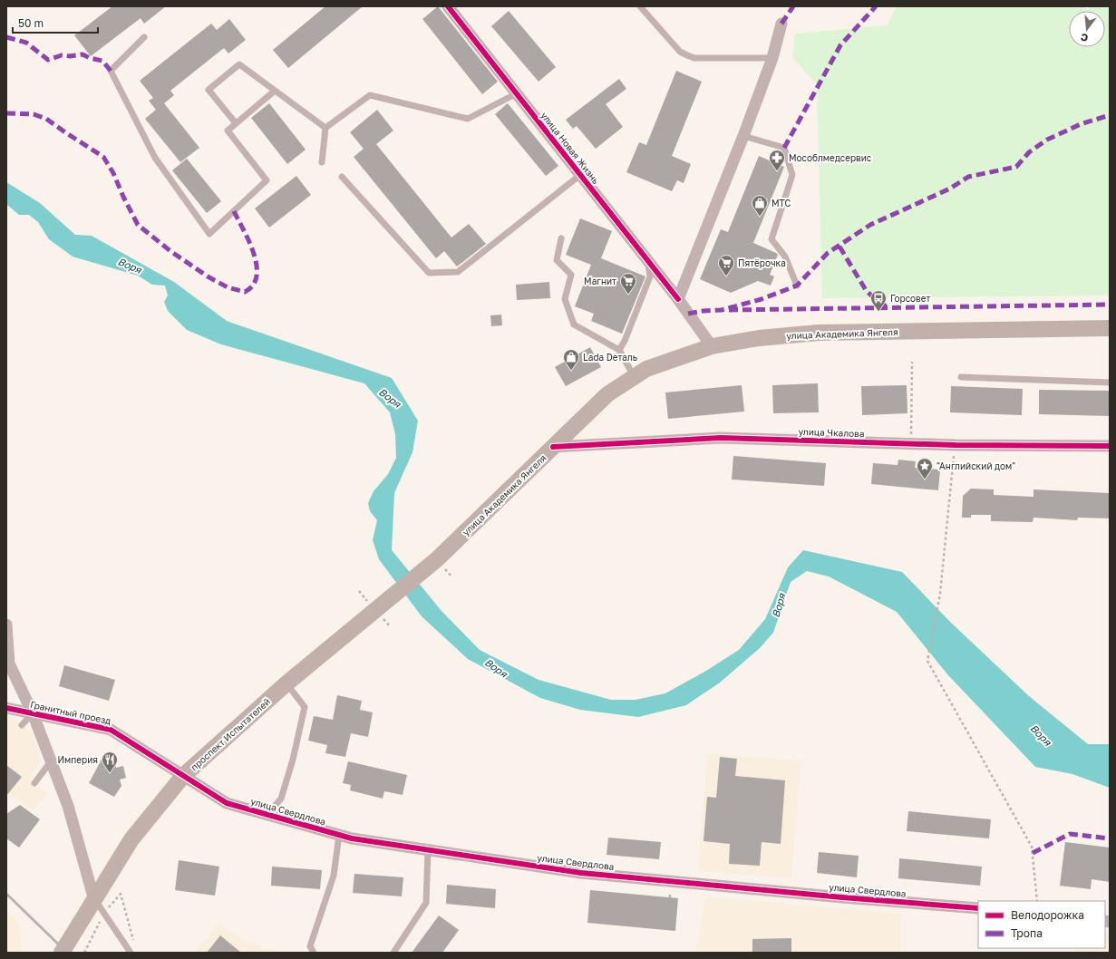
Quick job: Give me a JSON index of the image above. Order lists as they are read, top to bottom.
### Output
{
  "streets": {
    "main road": ["улица Академика Янгеля", "проспект Испытателей"],
    "street": [
      "улица Новая Жизнь",
      "улица Чкалова",
      "Гранитный проезд",
      "улица Свердлова"
    ]
  },
  "crossings": [
    ["улица Новая Жизнь", "улица Академика Янгеля"],
    ["улица Академика Янгеля", "улица Чкалова"],
    ["улица Академика Янгеля", "проспект Испытателей"],
    ["Гранитный проезд", "проспект Испытателей"],
    ["Гранитный проезд", "улица Свердлова"],
    ["проспект Испытателей", "улица Свердлова"]
  ],
  "water": ["Воря"],
  "places": {
    "pharmacy": ["Мособлмедсервис"],
    "shop": ["МТС", "Lada Dеталь"],
    "supermarket": ["Пятёрочка", "Магнит"],
    "bus stop": ["Горсовет"],
    "place": ["\"Английский дом\""],
    "restaurant": ["Империя"]
  },
  "legend": ["Велодорожка", "Тропа"],
  "scale_bar": "50 m",
  "north": "bottom"
}
